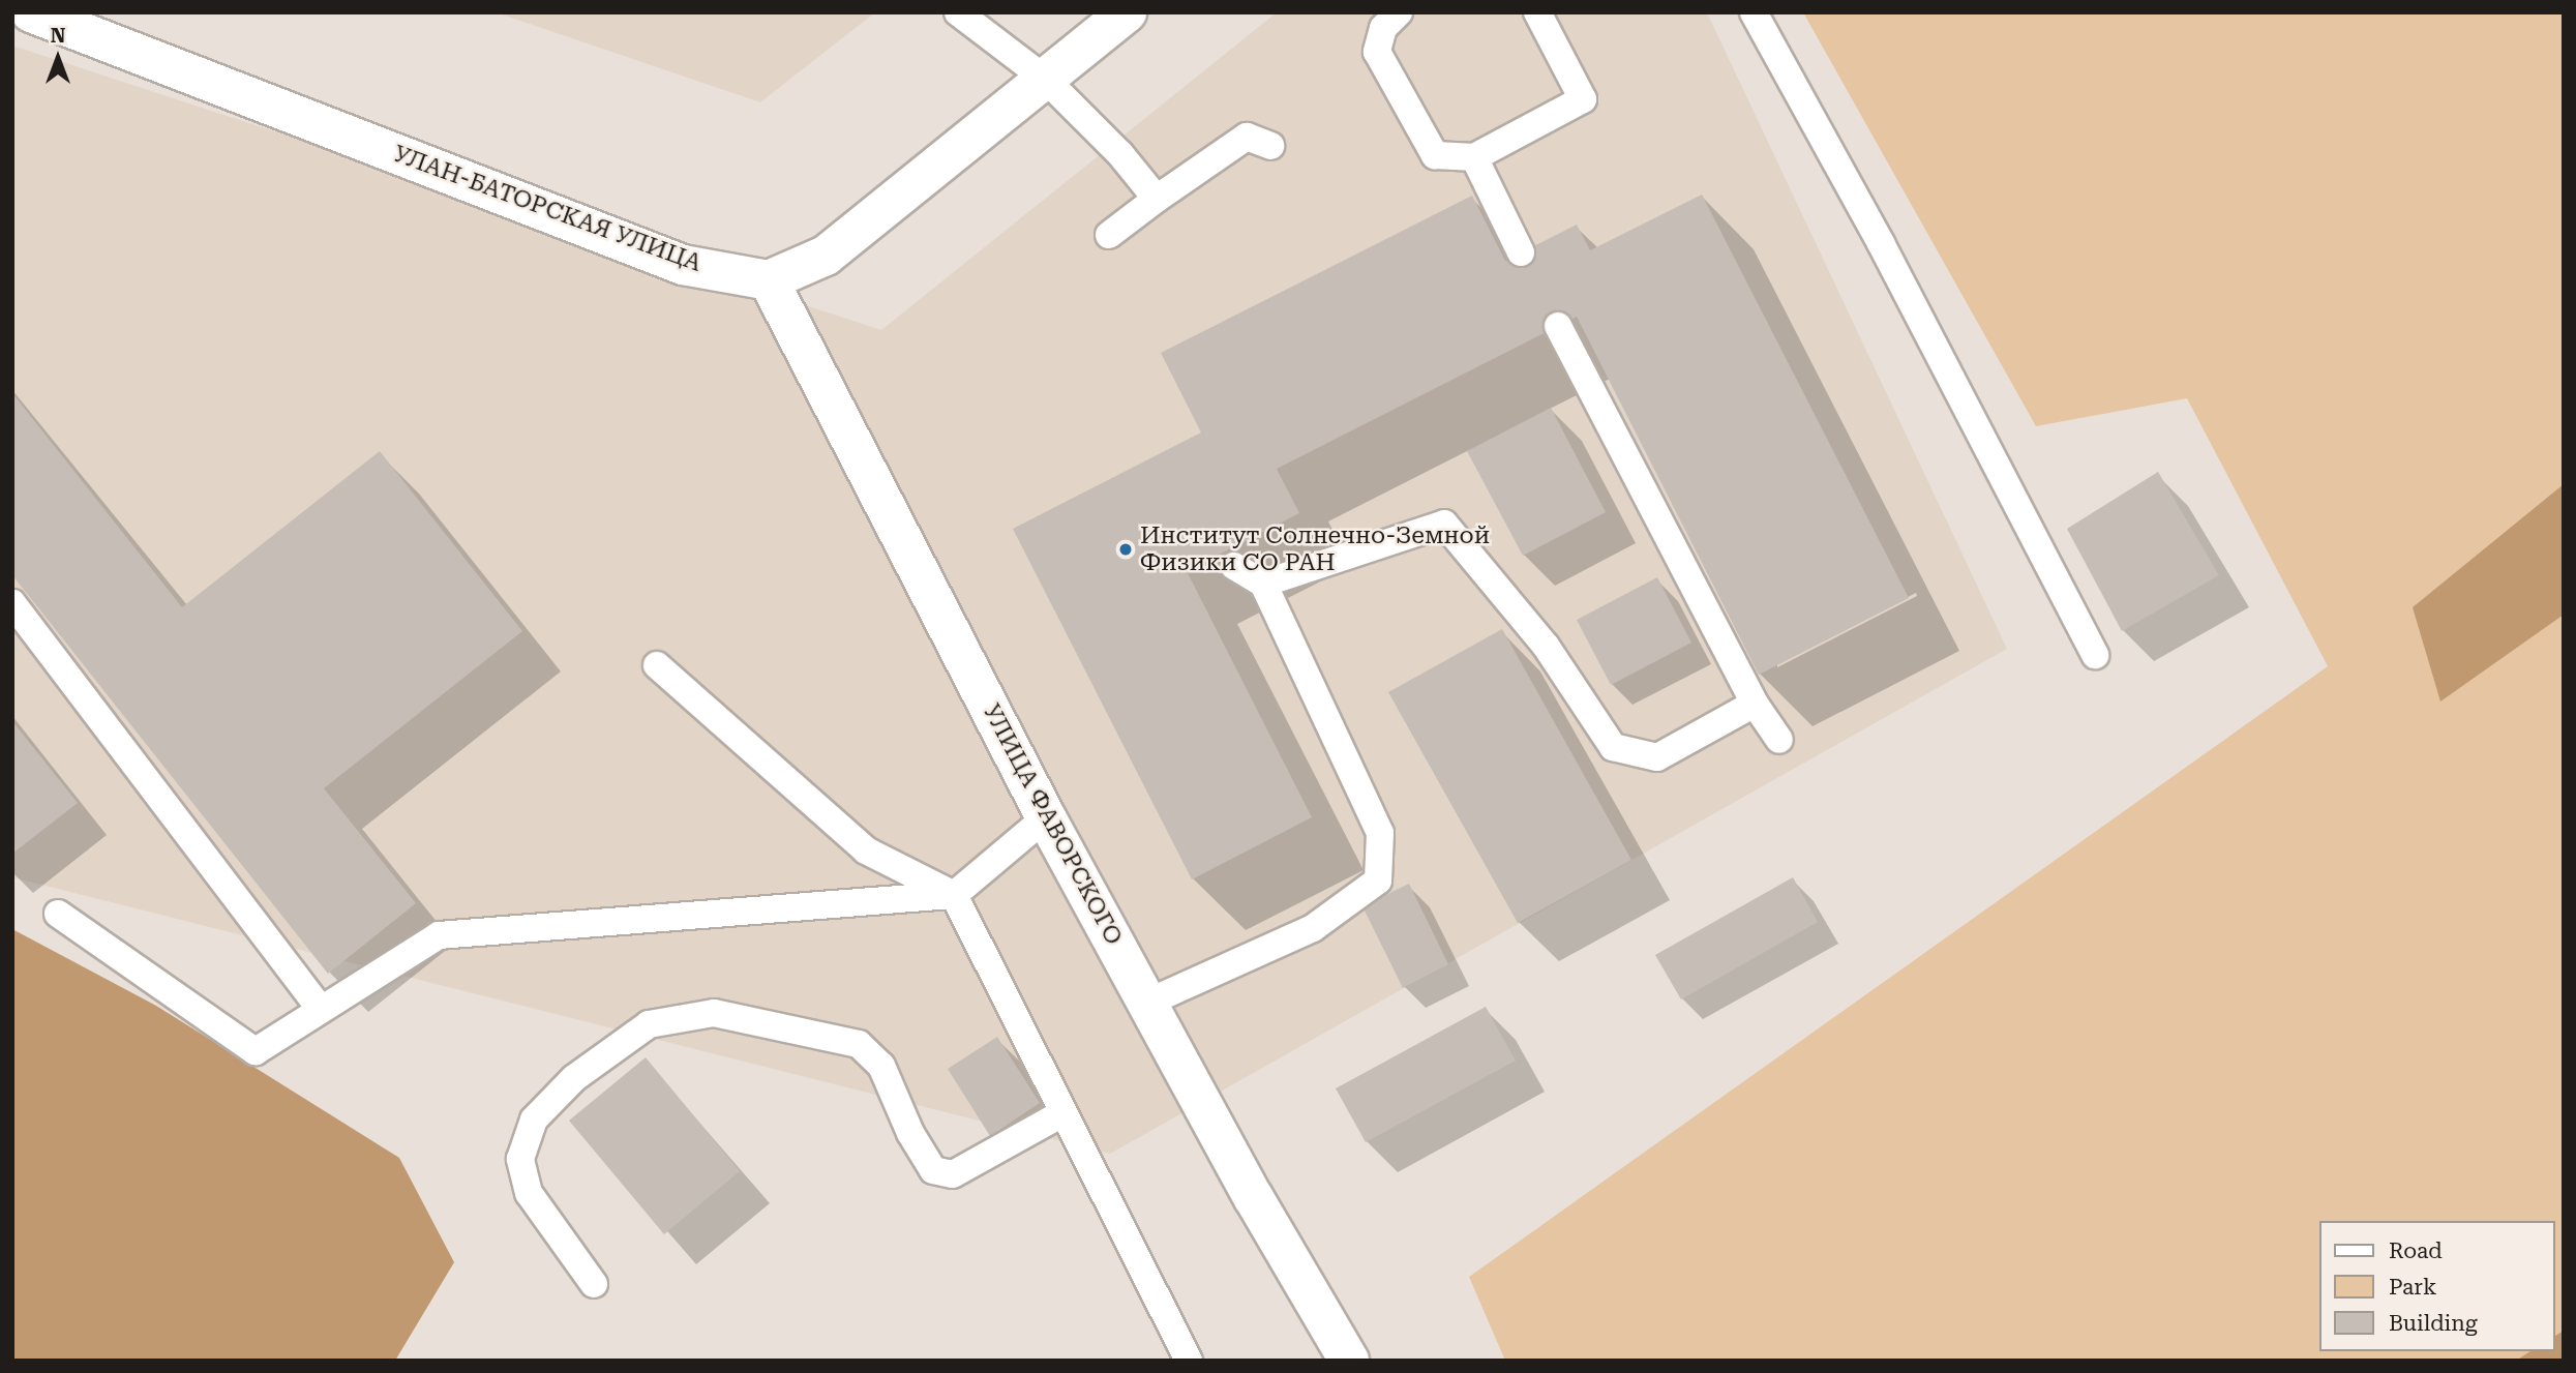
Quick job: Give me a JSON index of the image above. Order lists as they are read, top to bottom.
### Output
{
  "streets": {
    "street": ["УЛАН-БАТОРСКАЯ УЛИЦА", "УЛИЦА ФАВОРСКОГО"]
  },
  "crossings": [
    ["УЛАН-БАТОРСКАЯ УЛИЦА", "УЛИЦА ФАВОРСКОГО"]
  ],
  "places": ["Институт Солнечно-Земной Физики СО РАН"],
  "legend": ["Road", "Park", "Building"],
  "north": "top"
}
